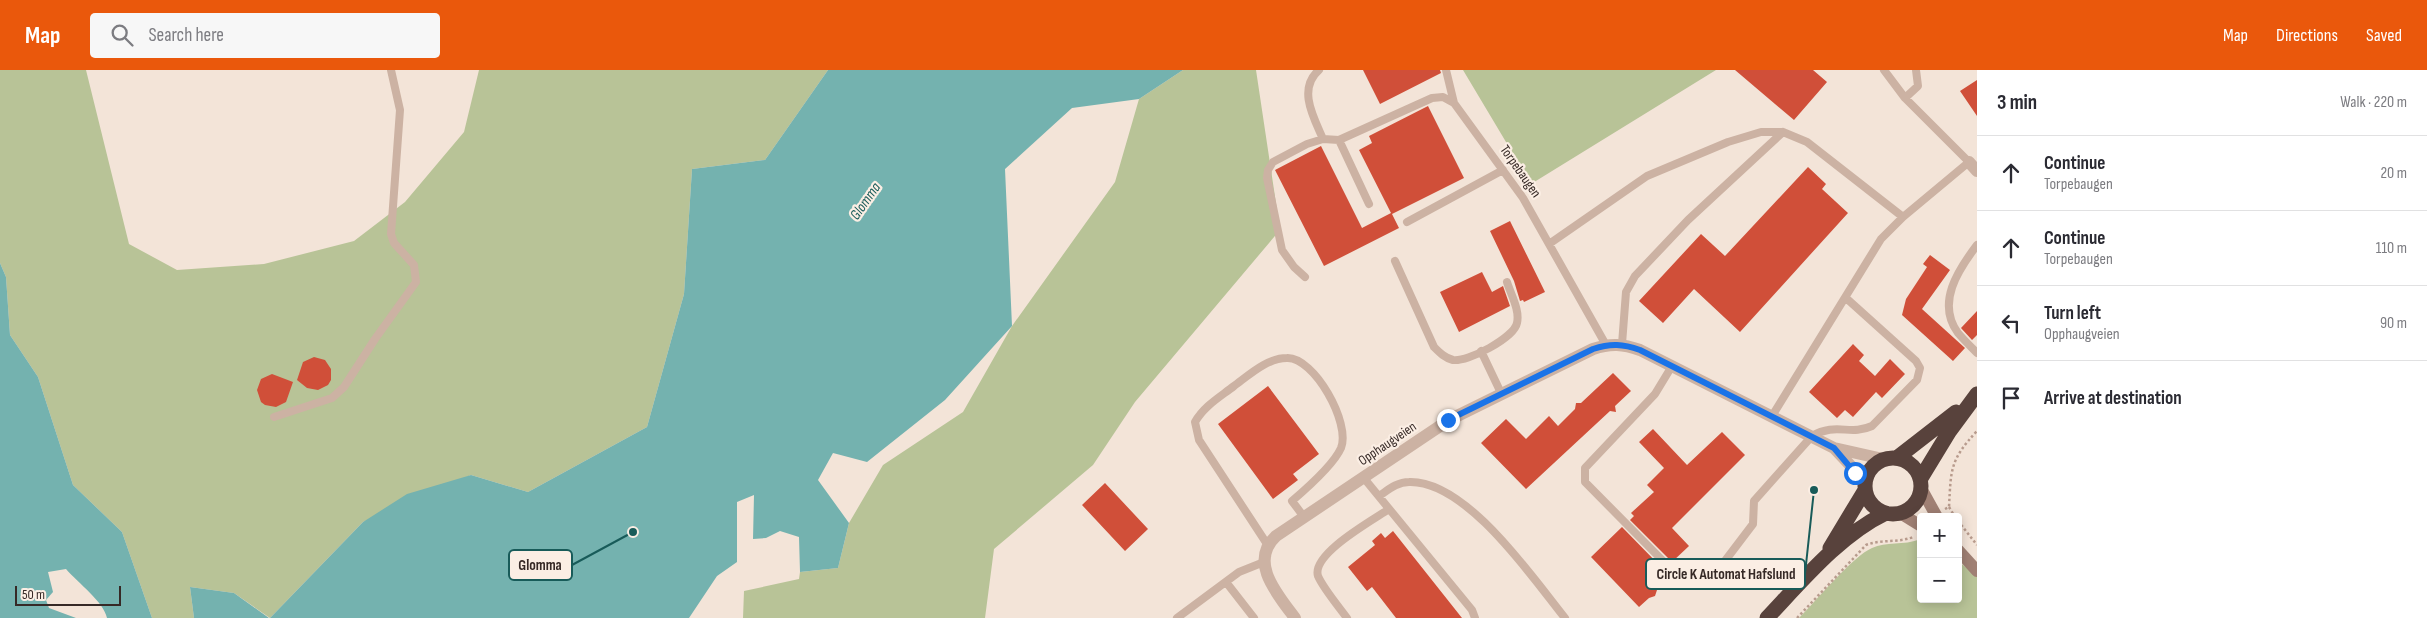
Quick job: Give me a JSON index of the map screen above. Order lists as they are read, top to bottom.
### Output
{
  "streets": {
    "street": ["Opphaugveien"],
    "lane": ["Torpebaugen"]
  },
  "crossings": [
    ["Torpebaugen", "Opphaugveien"]
  ],
  "water": ["Glomma"],
  "places": ["Circle K Automat Hafslund", "Glomma"],
  "scale_bar": "50 m",
  "page": {
    "header": "Map",
    "search": "Search here",
    "nav": ["Map", "Directions", "Saved"],
    "heading": ["3 min", "Walk · 220 m"],
    "list": [
      ["Continue", "Torpebaugen", "20 m"],
      ["Continue", "Torpebaugen", "110 m"],
      ["Turn left", "Opphaugveien", "90 m"],
      "Arrive at destination"
    ],
    "map_buttons": ["+", "−"],
    "scale": "50 m"
  }
}
